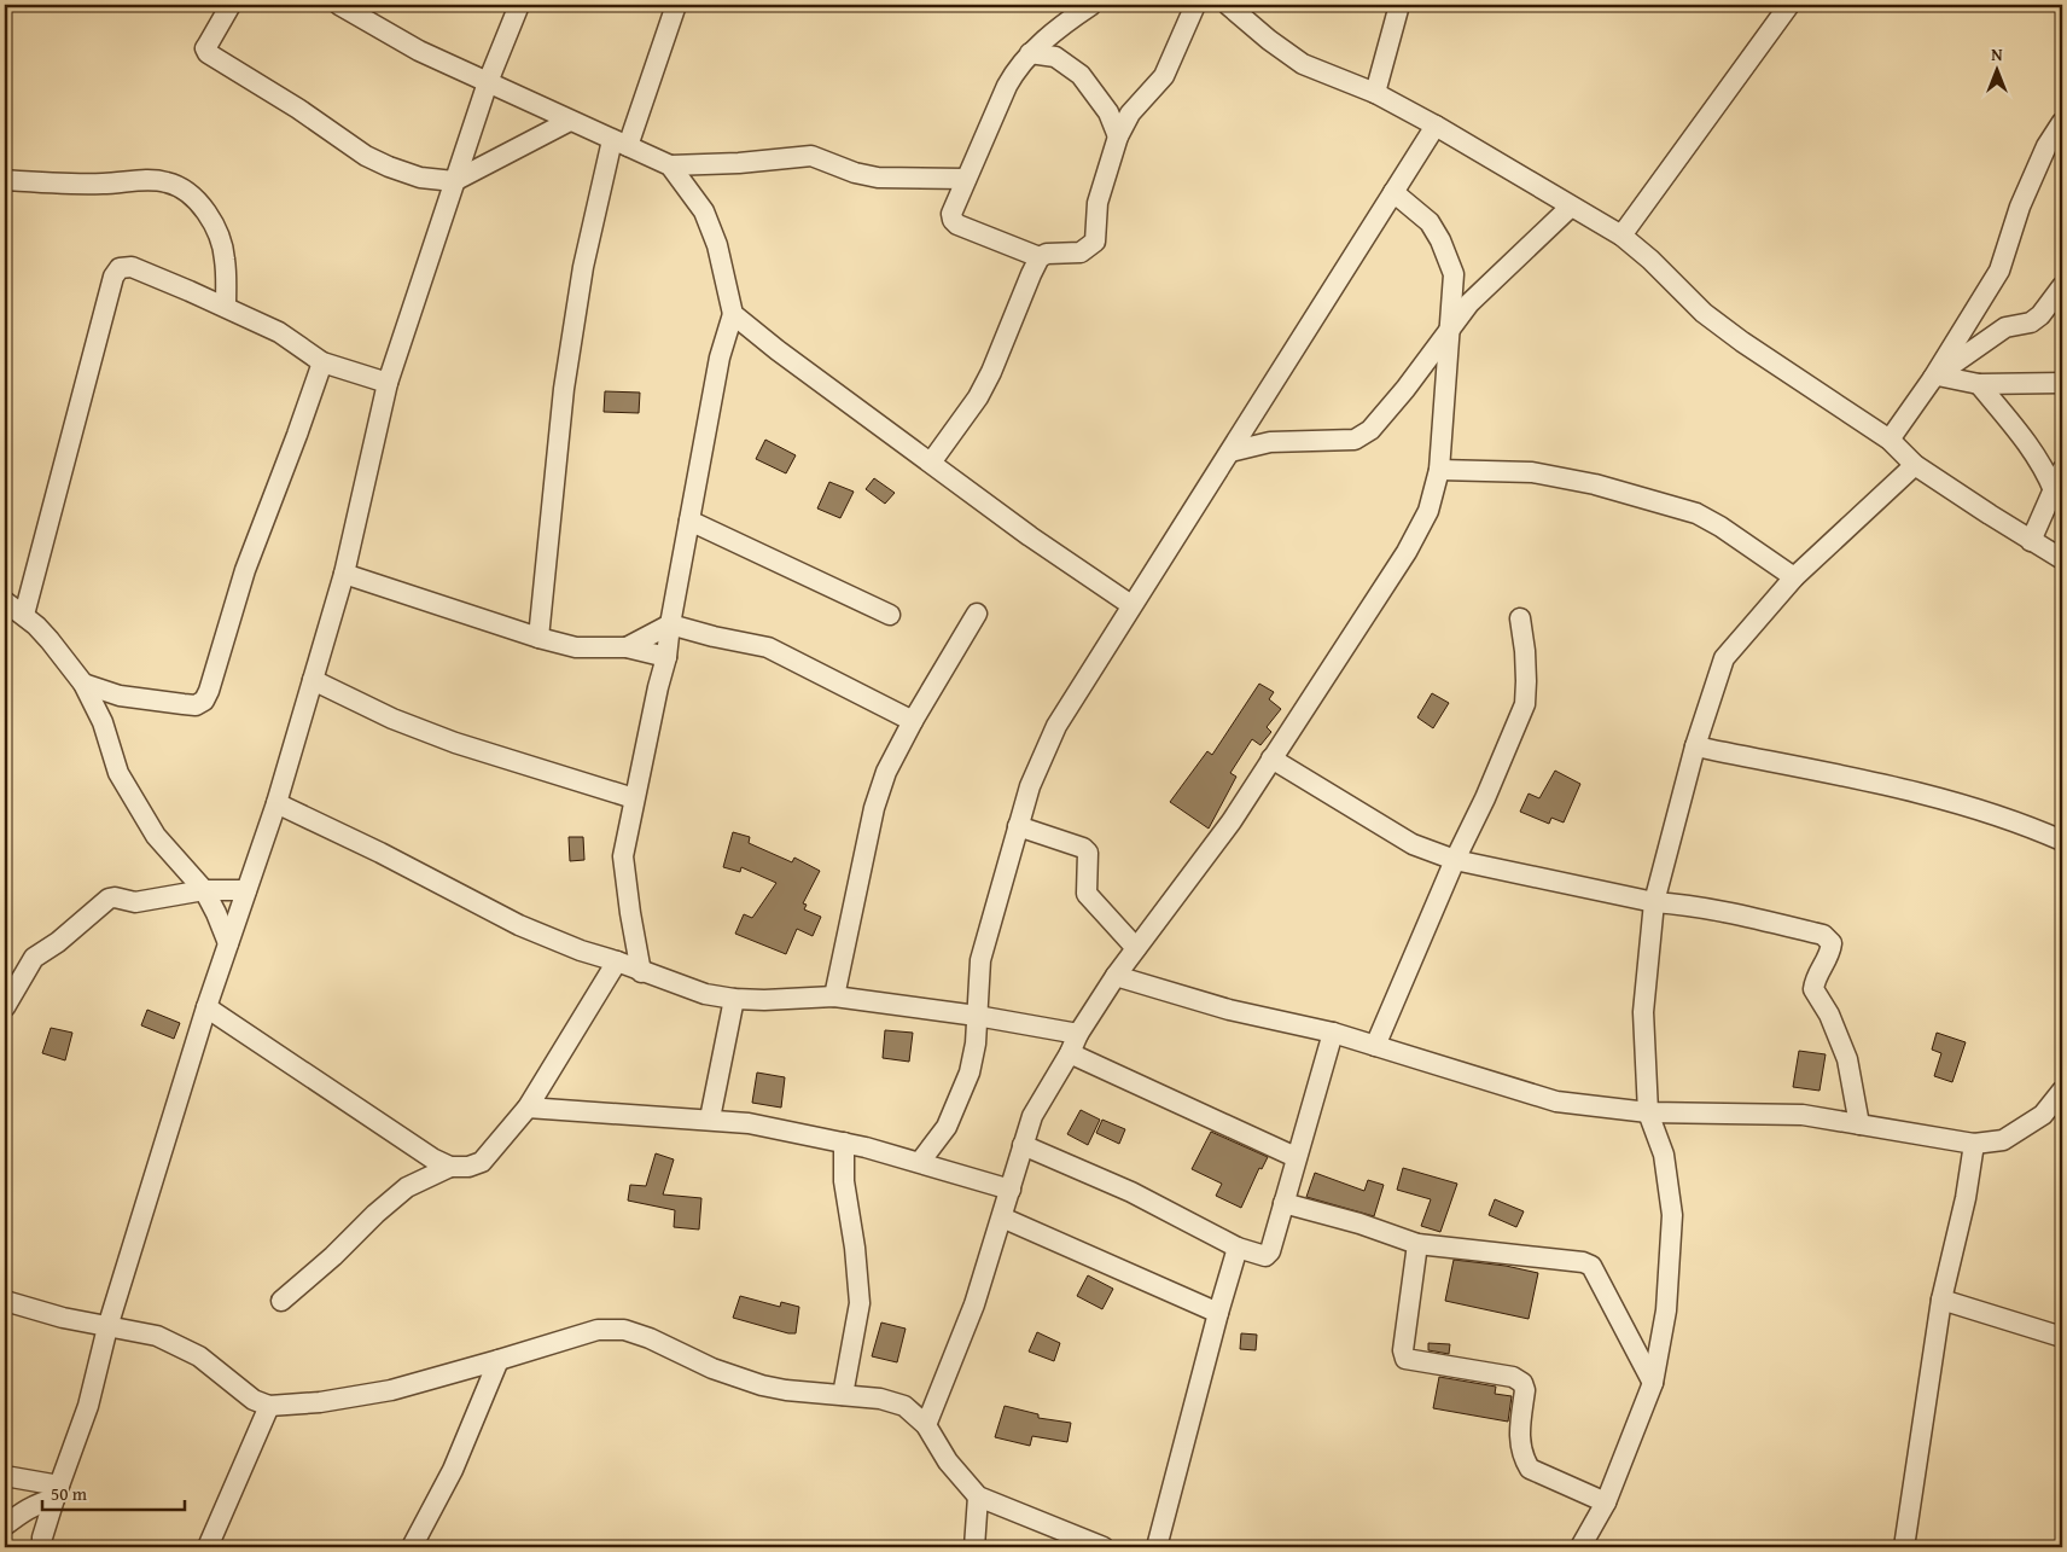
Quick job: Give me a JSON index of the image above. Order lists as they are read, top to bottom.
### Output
{
  "scale_bar": "50 m",
  "north": "top"
}
